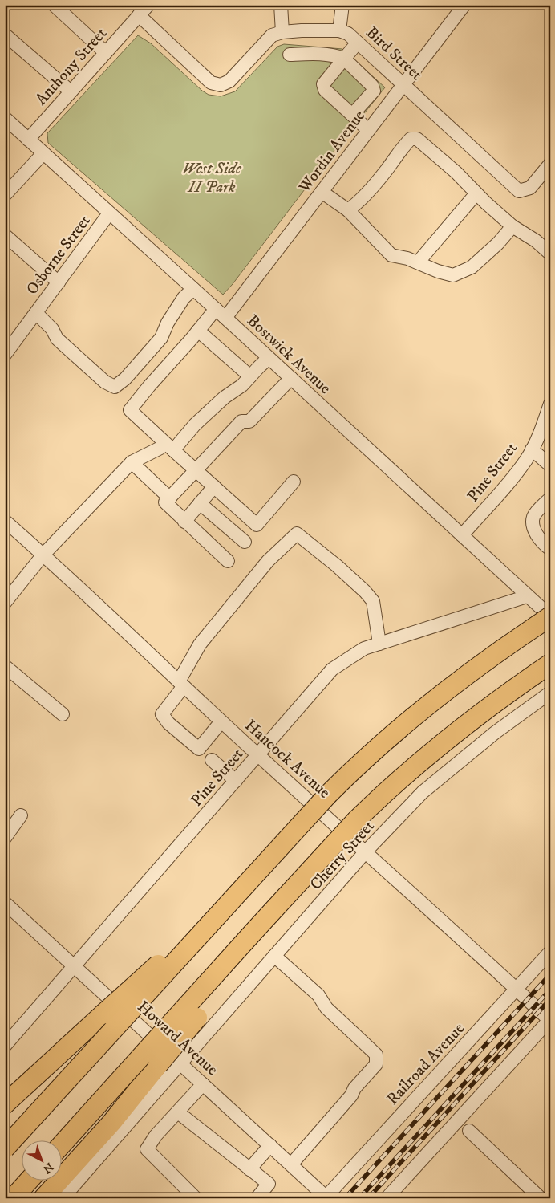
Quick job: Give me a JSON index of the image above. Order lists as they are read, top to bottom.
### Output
{
  "streets": {
    "street": [
      "Bird Street",
      "Anthony Street",
      "Wordin Avenue",
      "Osborne Street",
      "Bostwick Avenue",
      "Pine Street",
      "Hancock Avenue",
      "Cherry Street",
      "Howard Avenue",
      "Railroad Avenue"
    ]
  },
  "crossings": [
    ["Bird Street", "Wordin Avenue"],
    ["Anthony Street", "Bostwick Avenue"],
    ["Wordin Avenue", "Bostwick Avenue"],
    ["Osborne Street", "Bostwick Avenue"],
    ["Bostwick Avenue", "Pine Street"],
    ["Pine Street", "Hancock Avenue"],
    ["Pine Street", "Howard Avenue"],
    ["Hancock Avenue", "Cherry Street"],
    ["Hancock Avenue", "Railroad Avenue"],
    ["Cherry Street", "Howard Avenue"],
    ["Howard Avenue", "Railroad Avenue"]
  ],
  "parks": ["West Side II Park"],
  "north": "bottom right"
}
